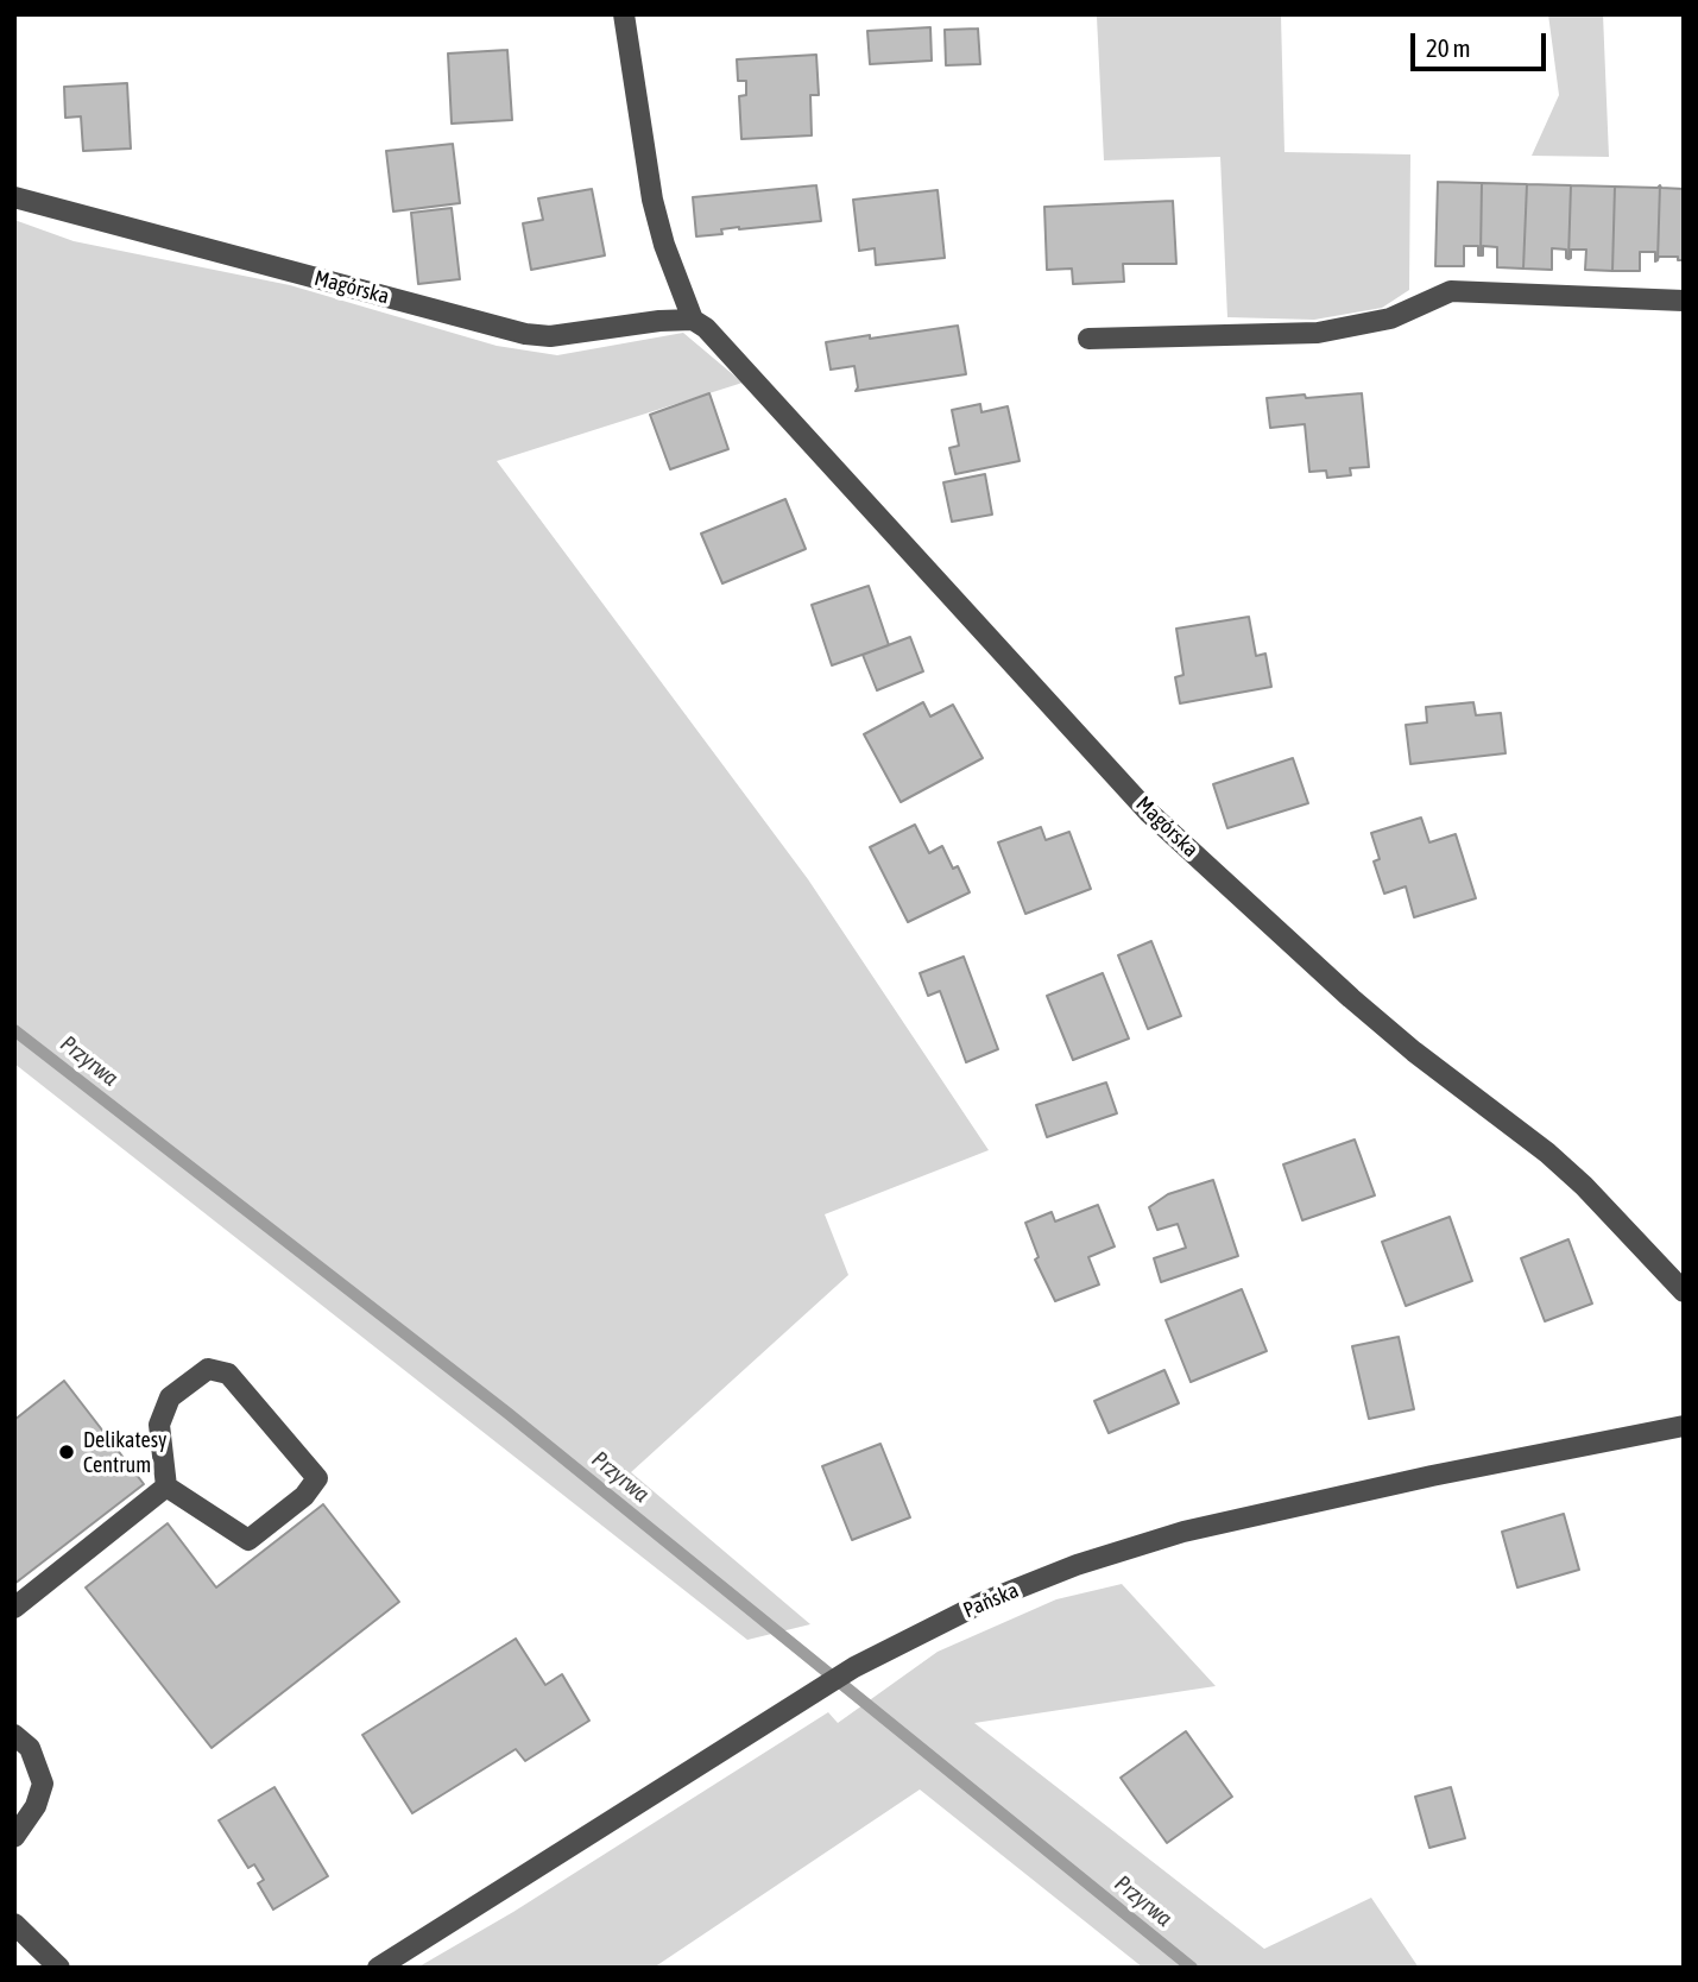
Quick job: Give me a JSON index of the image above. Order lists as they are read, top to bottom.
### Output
{
  "streets": {
    "street": ["Magórska", "Pańska"]
  },
  "water": ["Przyrwa"],
  "places": ["Delikatesy Centrum"],
  "scale_bar": "20 m"
}
